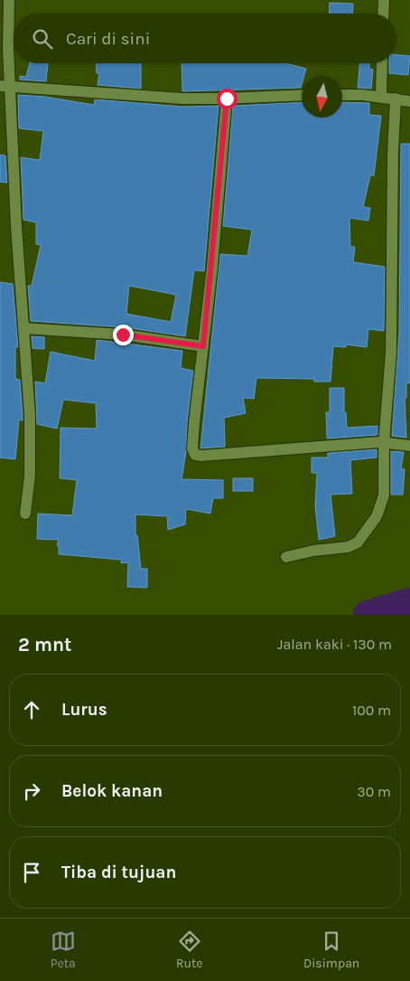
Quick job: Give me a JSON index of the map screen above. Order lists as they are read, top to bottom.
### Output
{
  "north": "bottom",
  "page": {
    "search": "Cari di sini",
    "heading": ["2 mnt", "Jalan kaki · 130 m"],
    "list": [
      ["Lurus", "100 m"],
      ["Belok kanan", "30 m"],
      "Tiba di tujuan"
    ],
    "nav": ["Peta", "Rute", "Disimpan"]
  }
}
